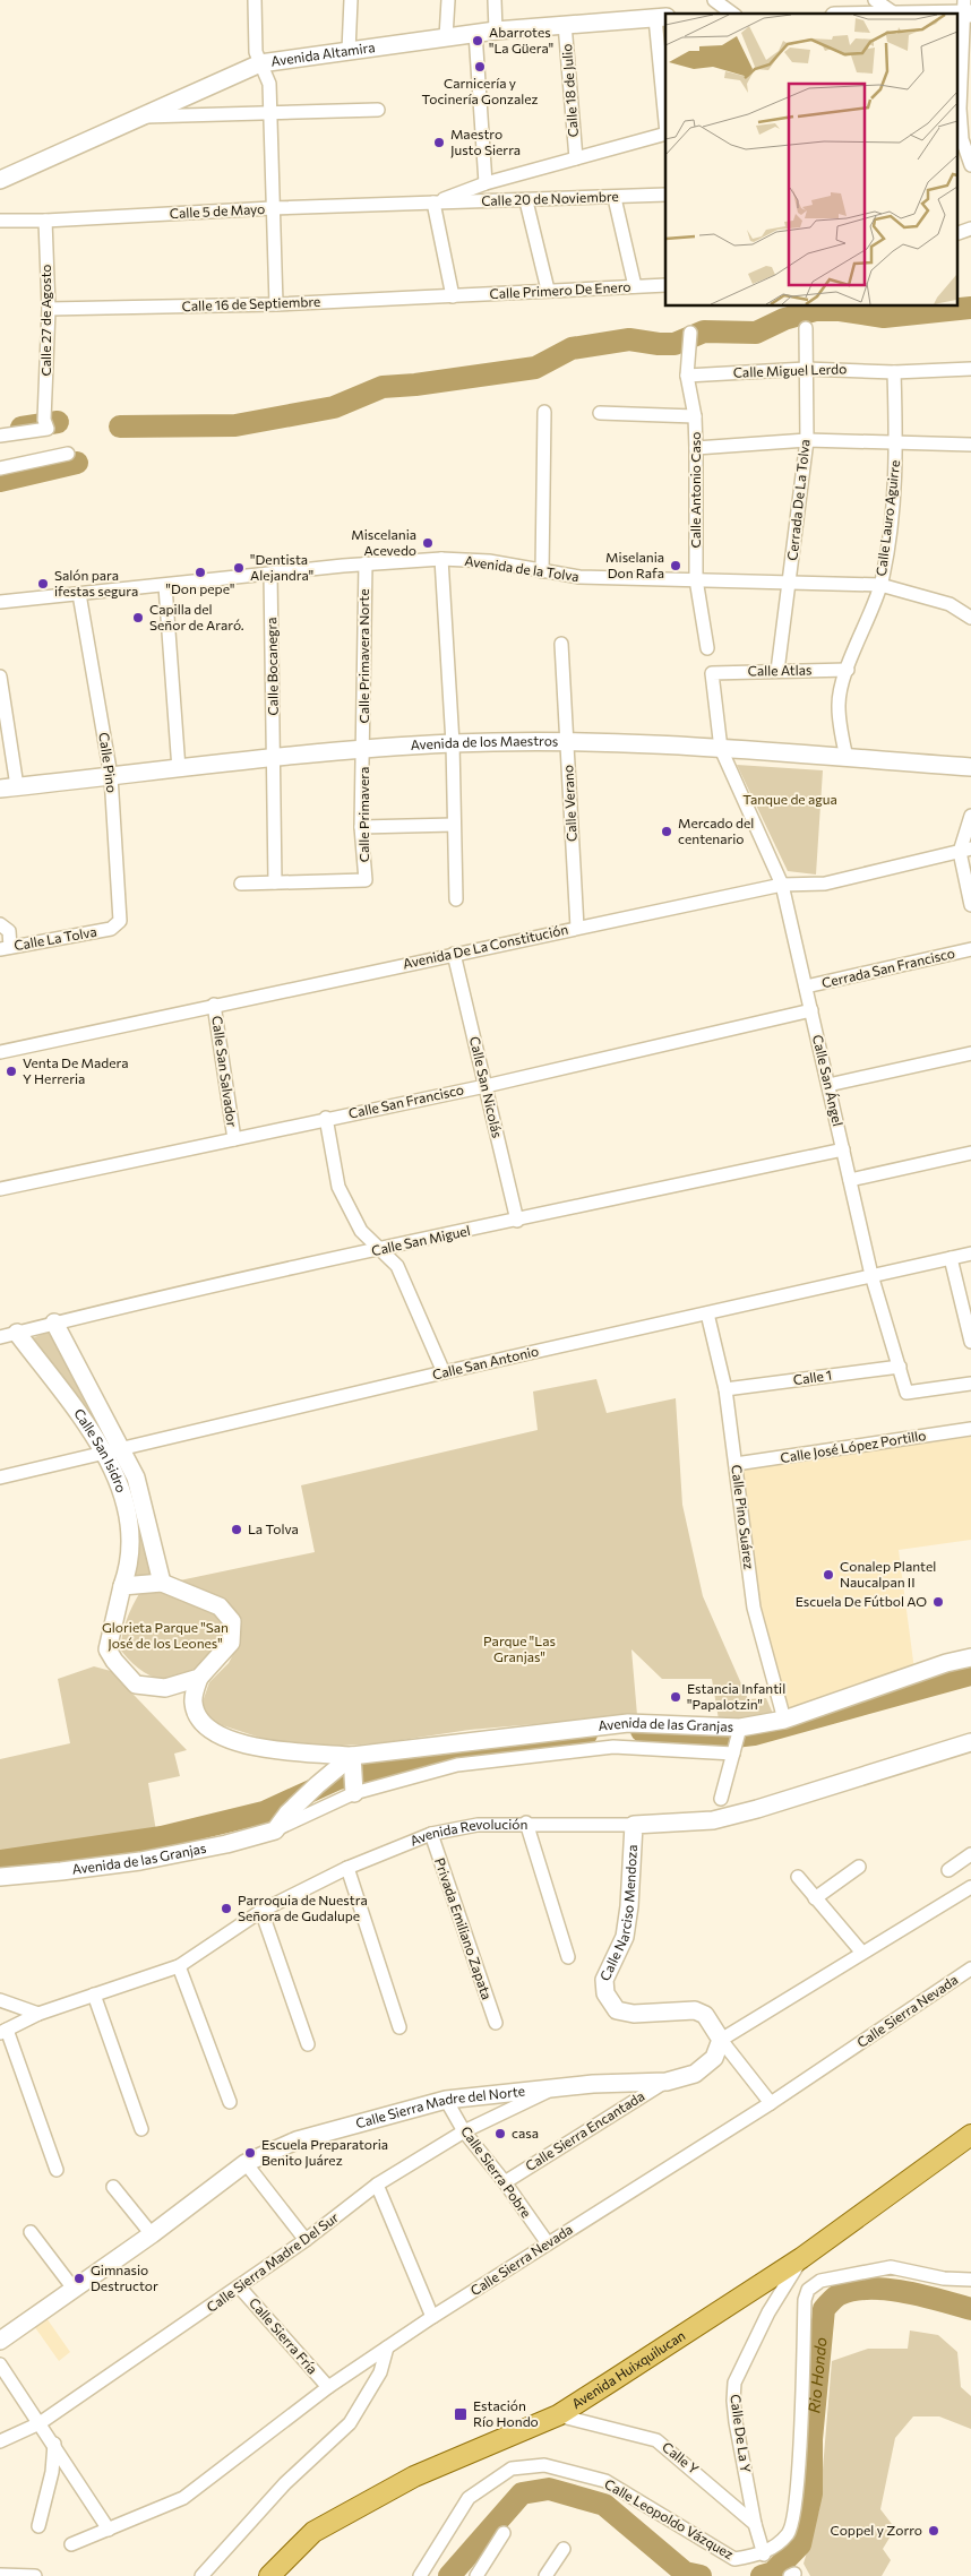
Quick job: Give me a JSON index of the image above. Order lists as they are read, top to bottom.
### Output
{
  "streets": {
    "main road": ["Avenida Huixquilucan"],
    "street": [
      "Avenida Altamira",
      "Calle 18 de Julio",
      "Calle 20 de Noviembre",
      "Calle 5 de Mayo",
      "Calle Primero De Enero",
      "Calle 16 de Septiembre",
      "Calle 27 de Agosto",
      "Calle Miguel Lerdo",
      "Calle Antonio Caso",
      "Cerrada De La Tolva",
      "Calle Lauro Aguirre",
      "Avenida de la Tolva",
      "Calle Primavera Norte",
      "Calle Bocanegra",
      "Calle Atlas",
      "Avenida de los Maestros",
      "Calle Pino",
      "Calle Verano",
      "Calle Primavera",
      "Calle La Tolva",
      "Avenida De La Constitución",
      "Cerrada San Francisco",
      "Calle San Salvador",
      "Calle San Ángel",
      "Calle San Nicolás",
      "Calle San Francisco",
      "Calle San Miguel",
      "Calle San Antonio",
      "Calle 1",
      "Calle José López Portillo",
      "Calle San Isidro",
      "Calle Pino Suárez",
      "Avenida de las Granjas",
      "Avenida Revolución",
      "Calle Narciso Mendoza",
      "Privada Emiliano Zapata",
      "Calle Sierra Nevada",
      "Calle Sierra Madre del Norte",
      "Calle Sierra Encantada",
      "Calle Sierra Pobre",
      "Calle Sierra Madre Del Sur",
      "Calle Sierra Fría",
      "Calle De La Y",
      "Calle Y",
      "Calle Leopoldo Vázquez"
    ]
  },
  "crossings": [
    ["Avenida Altamira", "Calle 18 de Julio"],
    ["Calle 20 de Noviembre", "Calle 5 de Mayo"],
    ["Calle 5 de Mayo", "Calle 27 de Agosto"],
    ["Calle Primero De Enero", "Calle 16 de Septiembre"],
    ["Calle 16 de Septiembre", "Calle 27 de Agosto"],
    ["Calle Miguel Lerdo", "Calle Antonio Caso"],
    ["Calle Miguel Lerdo", "Cerrada De La Tolva"],
    ["Calle Miguel Lerdo", "Calle Lauro Aguirre"],
    ["Calle Antonio Caso", "Avenida de la Tolva"],
    ["Cerrada De La Tolva", "Avenida de la Tolva"],
    ["Cerrada De La Tolva", "Calle Atlas"],
    ["Calle Lauro Aguirre", "Avenida de la Tolva"],
    ["Calle Lauro Aguirre", "Calle Atlas"],
    ["Calle Lauro Aguirre", "Avenida de los Maestros"],
    ["Avenida de la Tolva", "Calle Primavera Norte"],
    ["Avenida de la Tolva", "Calle Bocanegra"],
    ["Avenida de la Tolva", "Calle Pino"],
    ["Calle Primavera Norte", "Avenida de los Maestros"],
    ["Calle Primavera Norte", "Calle Primavera"],
    ["Calle Bocanegra", "Avenida de los Maestros"],
    ["Calle Bocanegra", "Calle Primavera"],
    ["Calle Atlas", "Avenida de los Maestros"],
    ["Avenida de los Maestros", "Calle Pino"],
    ["Avenida de los Maestros", "Calle Verano"],
    ["Avenida de los Maestros", "Calle Primavera"],
    ["Calle Pino", "Calle La Tolva"],
    ["Calle Verano", "Avenida De La Constitución"],
    ["Avenida De La Constitución", "Calle San Salvador"],
    ["Avenida De La Constitución", "Calle San Ángel"],
    ["Avenida De La Constitución", "Calle San Nicolás"],
    ["Cerrada San Francisco", "Calle San Ángel"],
    ["Calle San Salvador", "Calle San Francisco"],
    ["Calle San Ángel", "Calle San Francisco"],
    ["Calle San Ángel", "Calle San Miguel"],
    ["Calle San Ángel", "Calle San Antonio"],
    ["Calle San Ángel", "Calle 1"],
    ["Calle San Nicolás", "Calle San Francisco"],
    ["Calle San Nicolás", "Calle San Miguel"],
    ["Calle San Miguel", "Calle San Isidro"],
    ["Calle San Antonio", "Calle San Isidro"],
    ["Calle San Antonio", "Calle Pino Suárez"],
    ["Calle 1", "Calle Pino Suárez"],
    ["Calle José López Portillo", "Calle Pino Suárez"],
    ["Calle San Isidro", "Avenida de las Granjas"],
    ["Calle Pino Suárez", "Avenida de las Granjas"],
    ["Avenida Revolución", "Calle Narciso Mendoza"],
    ["Avenida Revolución", "Privada Emiliano Zapata"],
    ["Calle Narciso Mendoza", "Calle Sierra Madre del Norte"],
    ["Calle Sierra Nevada", "Calle Sierra Pobre"],
    ["Calle Sierra Nevada", "Calle Sierra Fría"],
    ["Calle Sierra Madre del Norte", "Calle Sierra Encantada"],
    ["Calle Sierra Madre del Norte", "Calle Sierra Pobre"],
    ["Calle Sierra Madre del Norte", "Calle Sierra Madre Del Sur"],
    ["Calle Sierra Encantada", "Calle Sierra Pobre"],
    ["Calle Sierra Pobre", "Calle Sierra Madre Del Sur"],
    ["Calle Sierra Madre Del Sur", "Calle Sierra Fría"],
    ["Avenida Huixquilucan", "Calle De La Y"],
    ["Avenida Huixquilucan", "Calle Y"],
    ["Calle De La Y", "Calle Y"]
  ],
  "water": ["Rio Hondo"],
  "parks": ["Tanque de agua", "Glorieta Parque \"San José de los Leones\"", "Parque \"Las Granjas\""],
  "places": {
    "other": [
      "Abarrotes \"La Güera\"",
      "Carnicería y Tocinería Gonzalez",
      "Maestro Justo Sierra",
      "Miscelania Acevedo",
      "Miselania Don Rafa",
      "\"Dentista Alejandra\"",
      "\"Don pepe\"",
      "Salón para ifestas segura",
      "Capilla del Señor de Araró.",
      "Mercado del centenario",
      "Venta De Madera Y Herreria",
      "La Tolva",
      "Conalep Plantel Naucalpan II",
      "Escuela De Fútbol AO",
      "Estancia Infantil \"Papalotzin\"",
      "Parroquia de Nuestra Señora de Gudalupe",
      "casa",
      "Escuela Preparatoria Benito Juárez",
      "Gimnasio Destructor",
      "Coppel y Zorro"
    ],
    "transit": ["Estación Río Hondo"]
  }
}
